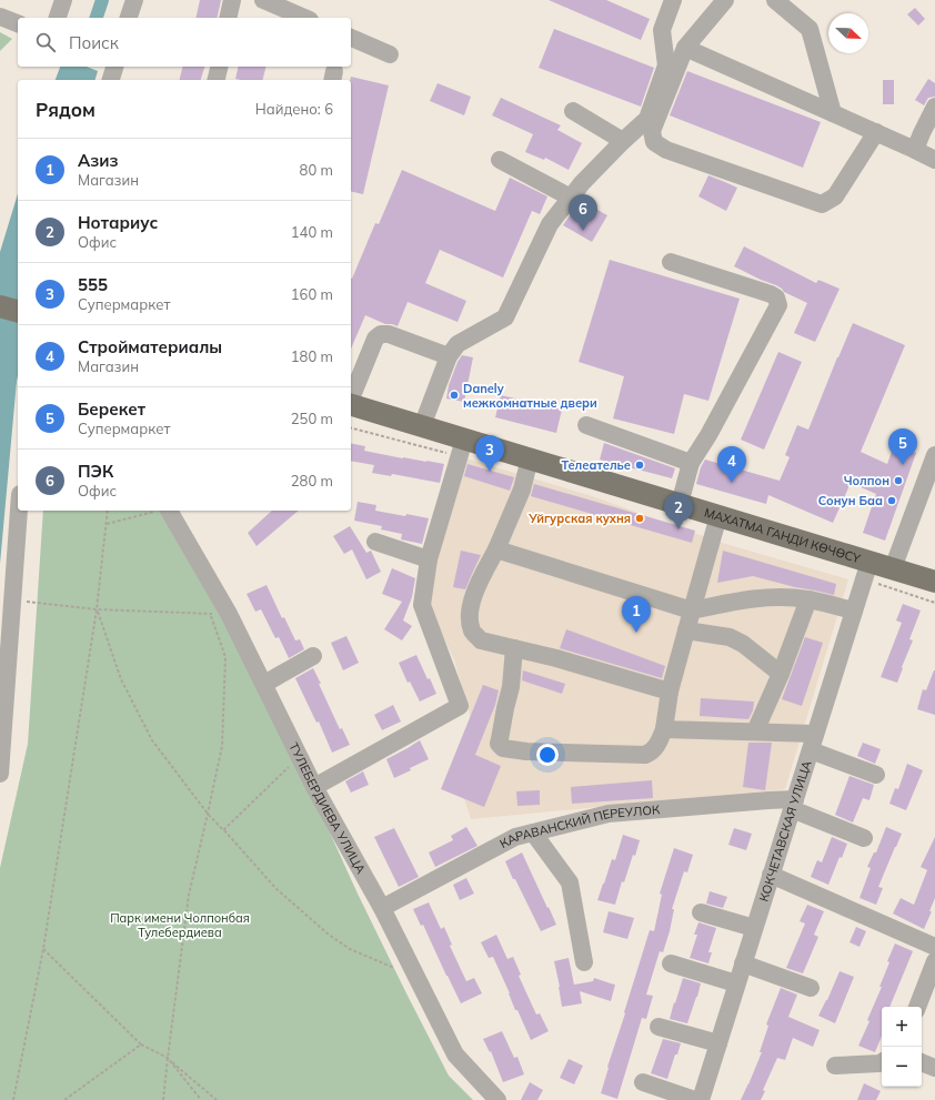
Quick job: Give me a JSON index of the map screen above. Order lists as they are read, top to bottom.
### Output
{
  "streets": {
    "main road": ["МАХАТМА ГАНДИ КӨЧӨСҮ"],
    "street": ["ТУЛЕБЕРДИЕВА УЛИЦА", "КАРАВАНСКИЙ ПЕРЕУЛОК", "КОКЧЕТАВСКАЯ УЛИЦА"]
  },
  "crossings": [
    ["МАХАТМА ГАНДИ КӨЧӨСҮ", "КОКЧЕТАВСКАЯ УЛИЦА"],
    ["ТУЛЕБЕРДИЕВА УЛИЦА", "КАРАВАНСКИЙ ПЕРЕУЛОК"],
    ["КАРАВАНСКИЙ ПЕРЕУЛОК", "КОКЧЕТАВСКАЯ УЛИЦА"]
  ],
  "parks": ["Парк имени Чолпонбая Тулебердиева"],
  "places": [
    "Danely межкомнатные двери",
    "Телеателье",
    "Чолпон",
    "Сонун Баа",
    "Уйгурская кухня"
  ],
  "north": "bottom right",
  "page": {
    "search": "Поиск",
    "heading": ["Рядом", "Найдено: 6"],
    "list": [
      {
        "mark": "1",
        "name": "Азиз",
        "note": "Магазин",
        "value": "80 m"
      },
      {
        "mark": "2",
        "name": "Нотариус",
        "note": "Офис",
        "value": "140 m"
      },
      {
        "mark": "3",
        "name": "555",
        "note": "Супермаркет",
        "value": "160 m"
      },
      {
        "mark": "4",
        "name": "Стройматериалы",
        "note": "Магазин",
        "value": "180 m"
      },
      {
        "mark": "5",
        "name": "Берекет",
        "note": "Супермаркет",
        "value": "250 m"
      },
      {
        "mark": "6",
        "name": "ПЭК",
        "note": "Офис",
        "value": "280 m"
      }
    ],
    "pins": [
      "6",
      "5",
      "3",
      "4",
      "2",
      "1"
    ],
    "map_buttons": ["+", "−"]
  }
}
